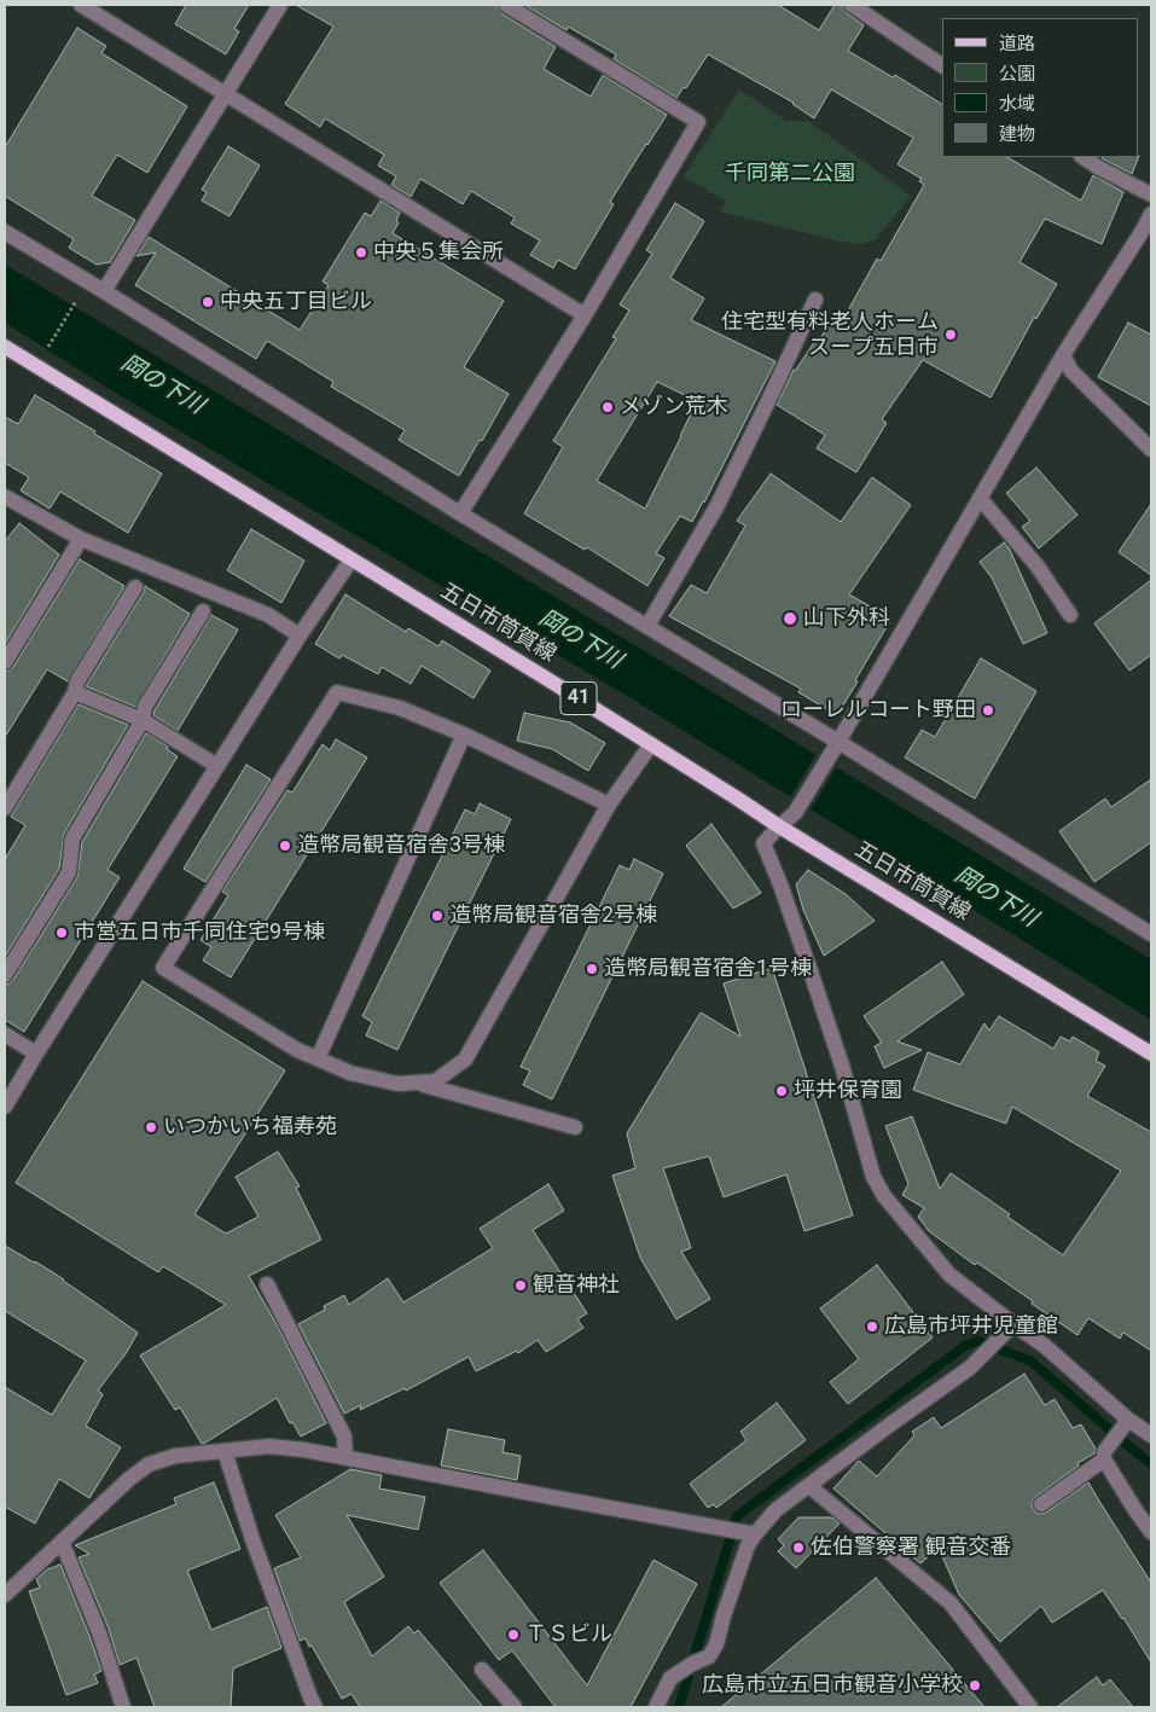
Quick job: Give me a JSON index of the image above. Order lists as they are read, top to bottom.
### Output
{
  "streets": {
    "main road": ["五日市筒賀線", "41"]
  },
  "water": ["岡の下川"],
  "parks": ["千同第二公園"],
  "places": [
    "中央５集会所",
    "中央五丁目ビル",
    "住宅型有料老人ホーム スープ五日市",
    "メゾン荒木",
    "山下外科",
    "ローレルコート野田",
    "造幣局観音宿舎3号棟",
    "造幣局観音宿舎2号棟",
    "市営五日市千同住宅9号棟",
    "造幣局観音宿舎1号棟",
    "坪井保育園",
    "いつかいち福寿苑",
    "観音神社",
    "広島市坪井児童館",
    "佐伯警察署 観音交番",
    "ＴＳビル",
    "広島市立五日市観音小学校"
  ],
  "legend": [
    "道路",
    "公園",
    "水域",
    "建物"
  ]
}
